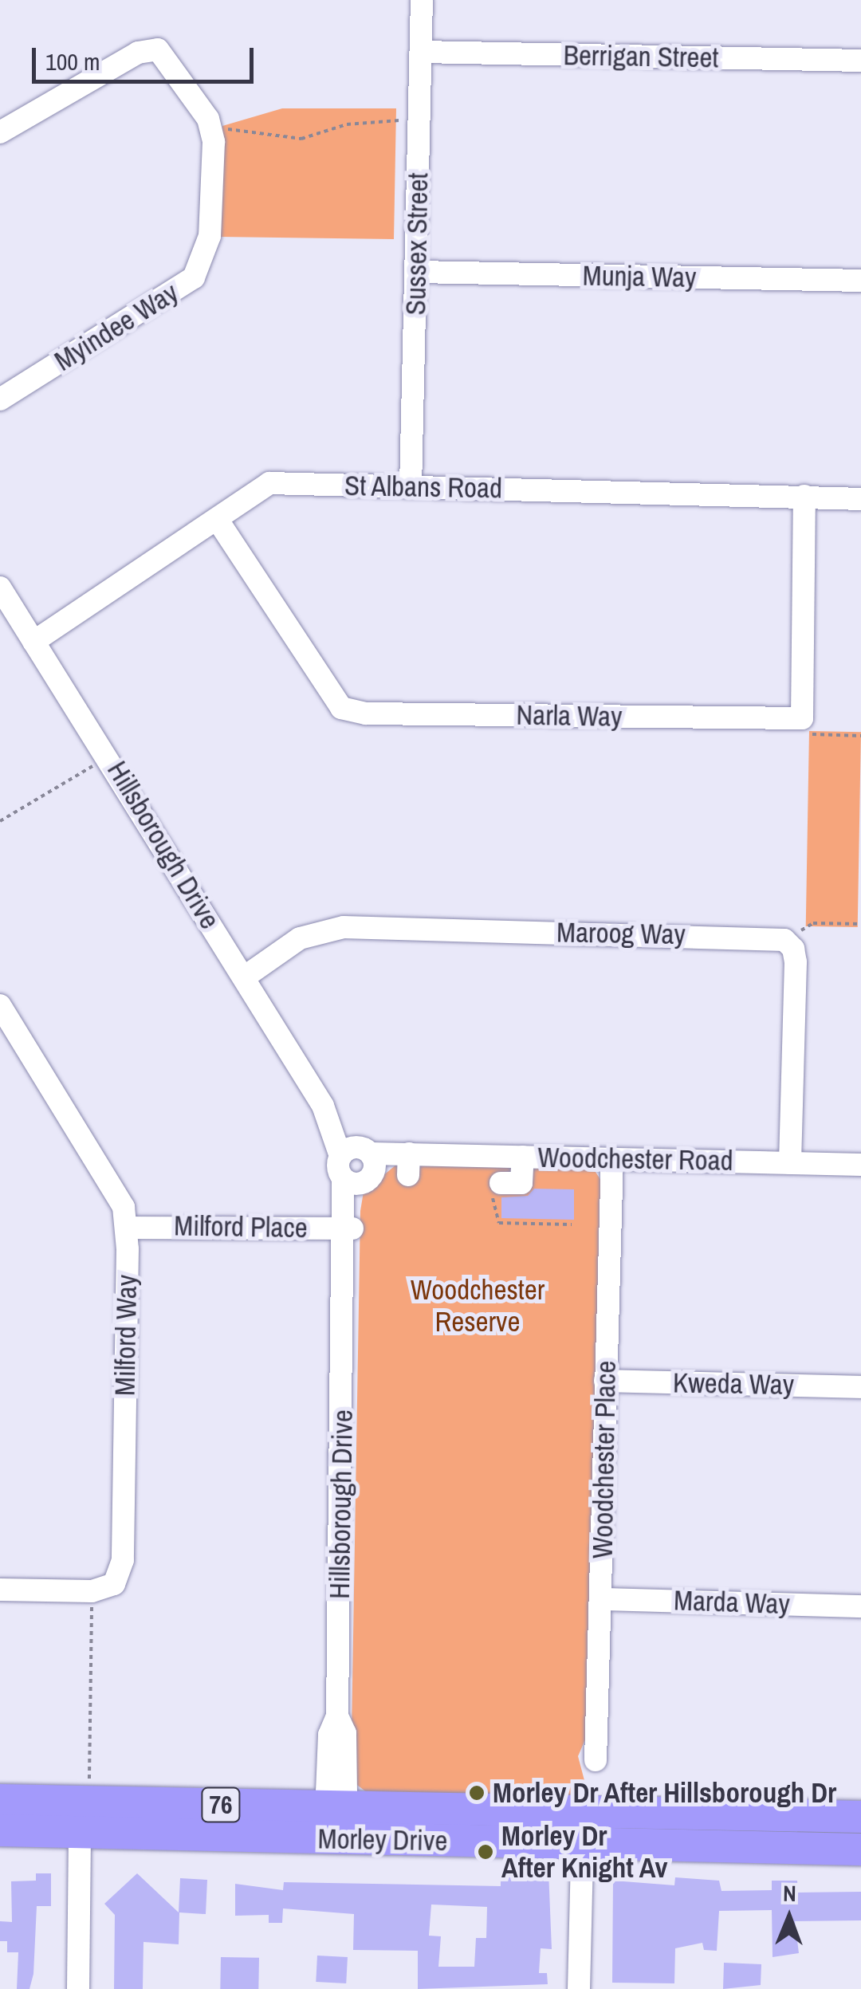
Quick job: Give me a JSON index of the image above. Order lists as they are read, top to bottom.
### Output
{
  "streets": {
    "highway": ["76", "Morley Drive"],
    "street": [
      "Berrigan Street",
      "Sussex Street",
      "Munja Way",
      "Myindee Way",
      "St Albans Road",
      "Narla Way",
      "Hillsborough Drive",
      "Maroog Way",
      "Woodchester Road",
      "Milford Place",
      "Milford Way",
      "Kweda Way",
      "Woodchester Place",
      "Marda Way"
    ]
  },
  "crossings": [
    ["Berrigan Street", "Sussex Street"],
    ["Sussex Street", "Munja Way"],
    ["Sussex Street", "St Albans Road"],
    ["St Albans Road", "Narla Way"],
    ["St Albans Road", "Hillsborough Drive"],
    ["Hillsborough Drive", "Maroog Way"],
    ["Hillsborough Drive", "Woodchester Road"],
    ["Hillsborough Drive", "Milford Place"],
    ["Hillsborough Drive", "Morley Drive"],
    ["Woodchester Road", "Woodchester Place"],
    ["Milford Place", "Milford Way"],
    ["Kweda Way", "Woodchester Place"],
    ["Woodchester Place", "Marda Way"]
  ],
  "parks": ["Woodchester Reserve"],
  "places": ["Morley Dr After Hillsborough Dr", "Morley Dr After Knight Av"],
  "scale_bar": "100 m",
  "north": "top"
}
